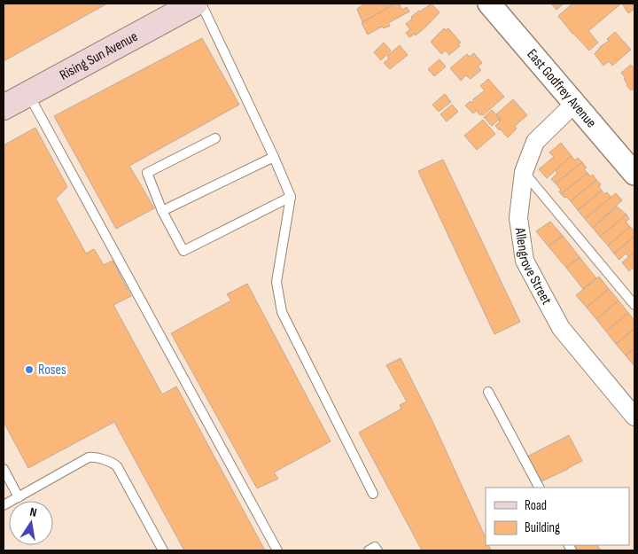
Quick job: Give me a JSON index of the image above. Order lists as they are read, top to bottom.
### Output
{
  "streets": {
    "main road": ["Rising Sun Avenue"],
    "street": ["East Godfrey Avenue", "Allengrove Street"]
  },
  "crossings": [
    ["East Godfrey Avenue", "Allengrove Street"]
  ],
  "places": ["Roses"],
  "legend": ["Road", "Building"],
  "north": "top"
}
